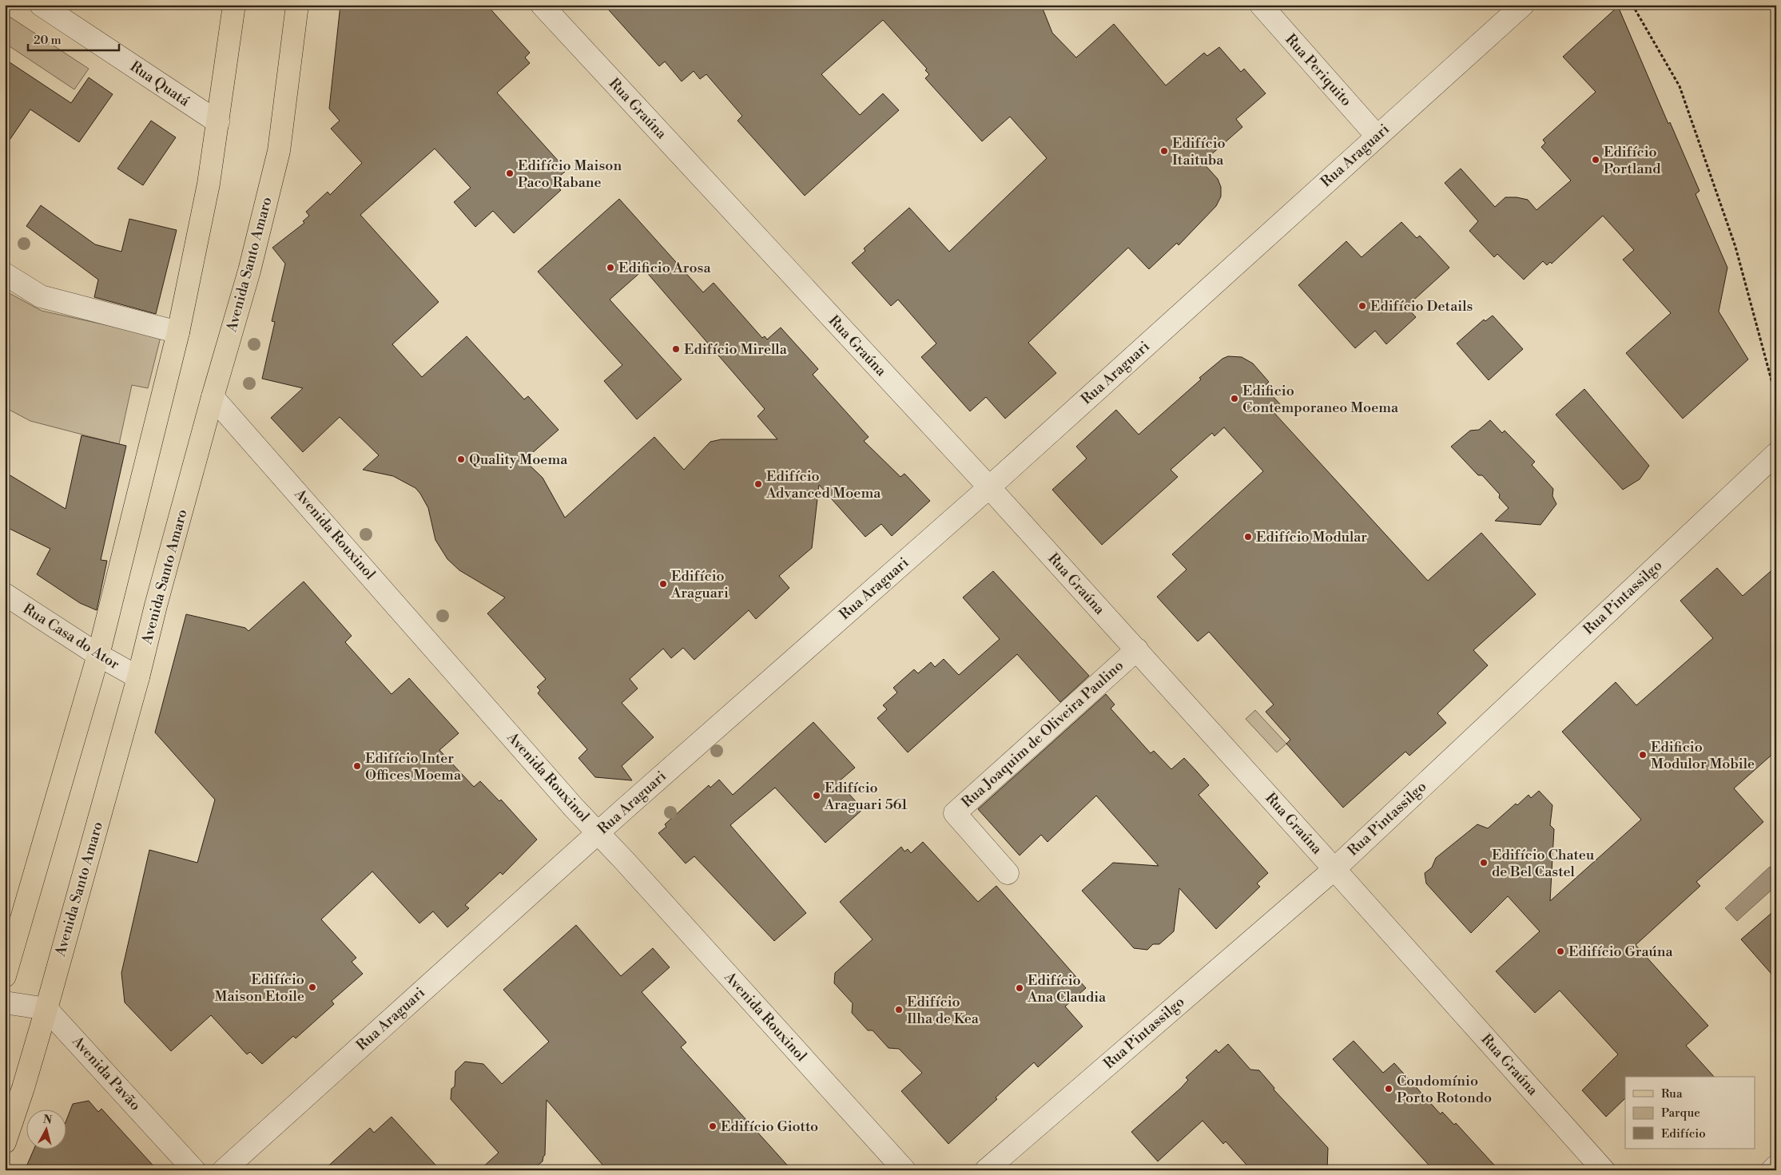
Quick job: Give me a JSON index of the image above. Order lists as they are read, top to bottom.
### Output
{
  "streets": {
    "main road": ["Avenida Santo Amaro"],
    "street": [
      "Rua Periquito",
      "Rua Quatá",
      "Rua Graúna",
      "Rua Araguari",
      "Avenida Rouxinol",
      "Rua Pintassilgo",
      "Rua Casa do Ator",
      "Rua Joaquim de Oliveira Paulino",
      "Avenida Pavão"
    ]
  },
  "crossings": [
    ["Rua Periquito", "Rua Araguari"],
    ["Rua Graúna", "Rua Araguari"],
    ["Rua Graúna", "Rua Pintassilgo"],
    ["Rua Graúna", "Rua Joaquim de Oliveira Paulino"],
    ["Rua Araguari", "Avenida Rouxinol"],
    ["Avenida Santo Amaro", "Avenida Rouxinol"],
    ["Avenida Santo Amaro", "Rua Casa do Ator"],
    ["Avenida Santo Amaro", "Avenida Pavão"]
  ],
  "places": [
    "Edifício Itaituba",
    "Edifício Portland",
    "Edifício Maison Paco Rabane",
    "Edificio Arosa",
    "Edifício Details",
    "Edifício Mirella",
    "Edificio Contemporaneo Moema",
    "Quality Moema",
    "Edifício Advanced Moema",
    "Edifício Modular",
    "Edifício Araguari",
    "Edificio Modulor Mobile",
    "Edifício Inter Offices Moema",
    "Edifício Araguari 561",
    "Edifício Chateu de Bel Castel",
    "Edifício Graúna",
    "Edifício Maison Etoile",
    "Edifício Ana Claudia",
    "Edifício Ilha de Kea",
    "Condomínio Porto Rotondo",
    "Edifício Giotto"
  ],
  "legend": ["Rua", "Parque", "Edifício"],
  "scale_bar": "20 m",
  "north": "top"
}
